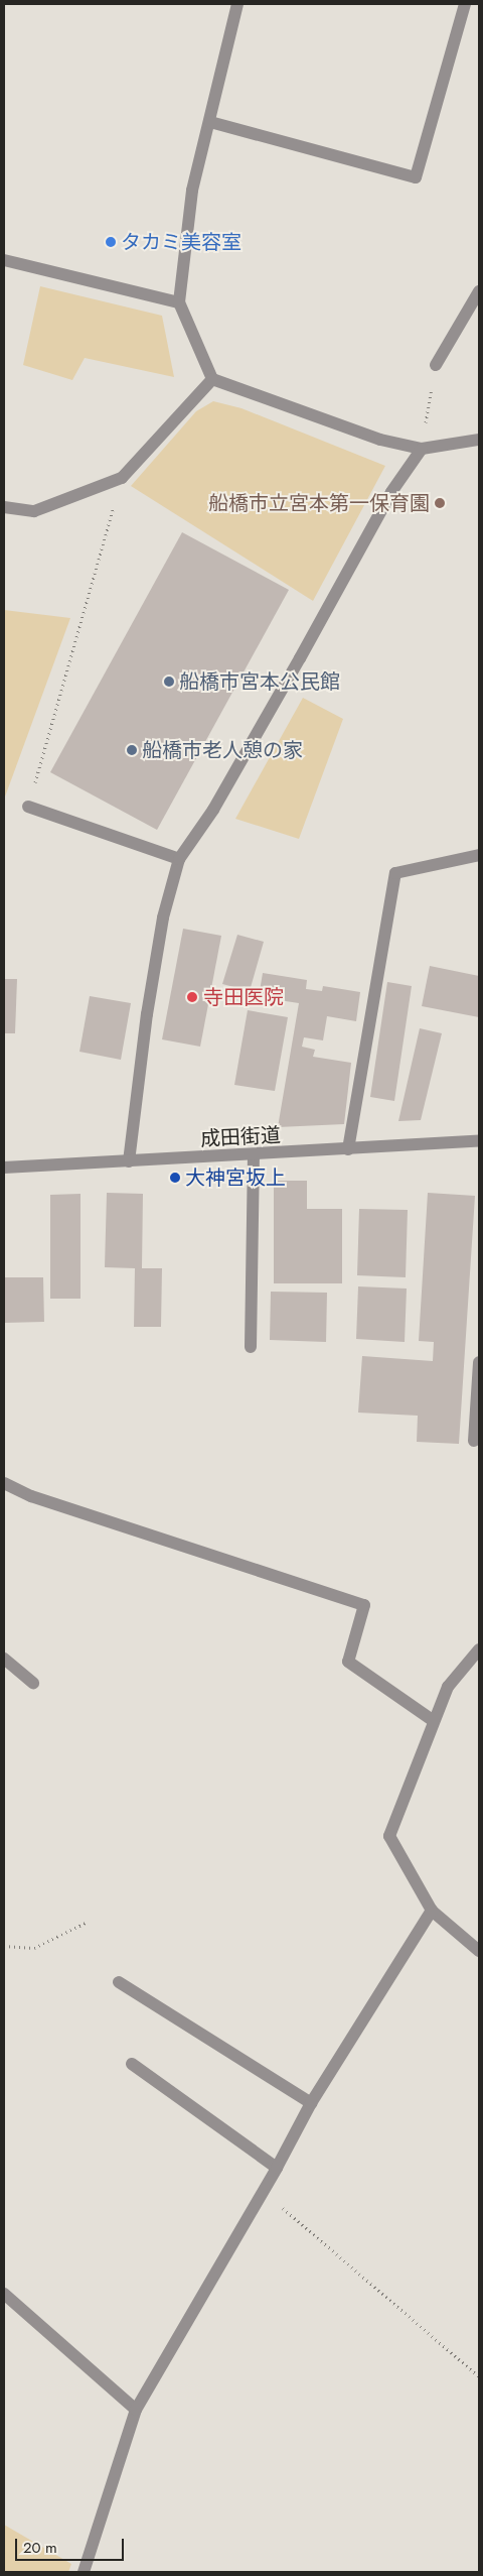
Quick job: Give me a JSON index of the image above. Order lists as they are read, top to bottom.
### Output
{
  "streets": {
    "street": ["成田街道"]
  },
  "places": [
    "タカミ美容室",
    "船橋市立宮本第一保育園",
    "船橋市宮本公民館",
    "船橋市老人憩の家",
    "寺田医院",
    "大神宮坂上"
  ],
  "scale_bar": "20 m"
}
